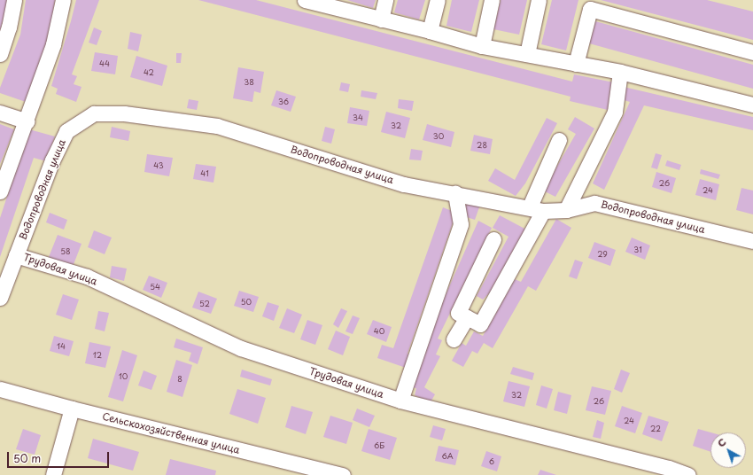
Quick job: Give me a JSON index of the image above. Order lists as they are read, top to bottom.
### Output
{
  "streets": {
    "street": ["Водопроводная улица", "Трудовая улица", "Сельскохозяйственная улица"]
  },
  "crossings": [
    ["Водопроводная улица", "Трудовая улица"]
  ],
  "house_numbers": [
    "44",
    "42",
    "38",
    "36",
    "34",
    "32",
    "30",
    "28",
    "43",
    "41",
    "26",
    "24",
    "31",
    "58",
    "29",
    "54",
    "50",
    "52",
    "40",
    "14",
    "12",
    "10",
    "8",
    "32",
    "26",
    "24",
    "22",
    "6Б",
    "6А",
    "6"
  ],
  "scale_bar": "50 m",
  "north": "top left"
}
